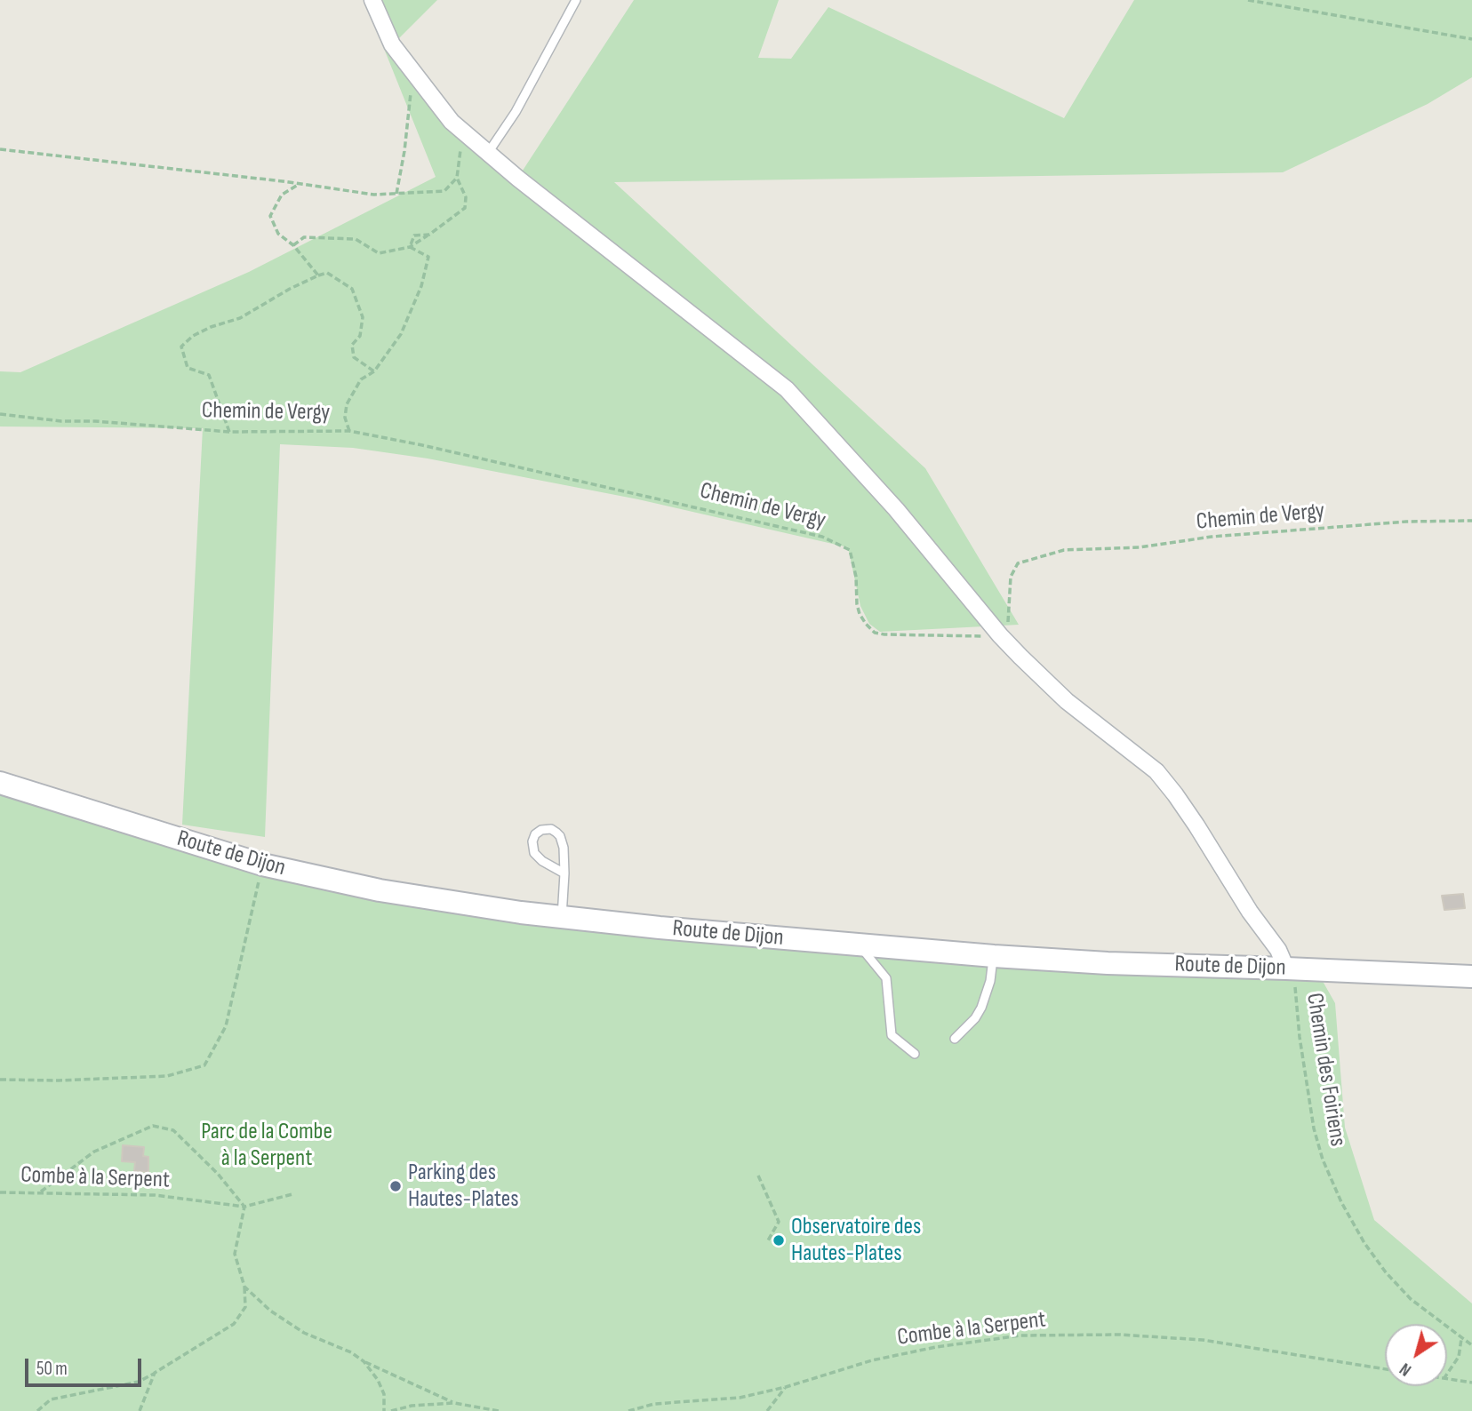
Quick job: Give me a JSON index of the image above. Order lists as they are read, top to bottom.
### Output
{
  "streets": {
    "main road": ["Route de Dijon"],
    "path": ["Chemin de Vergy", "Chemin des Foiriens", "Combe à la Serpent"]
  },
  "crossings": [
    ["Route de Dijon", "Chemin des Foiriens"]
  ],
  "parks": ["Parc de la Combe à la Serpent"],
  "places": ["Parking des Hautes-Plates", "Observatoire des Hautes-Plates"],
  "scale_bar": "50 m",
  "north": "bottom left"
}
